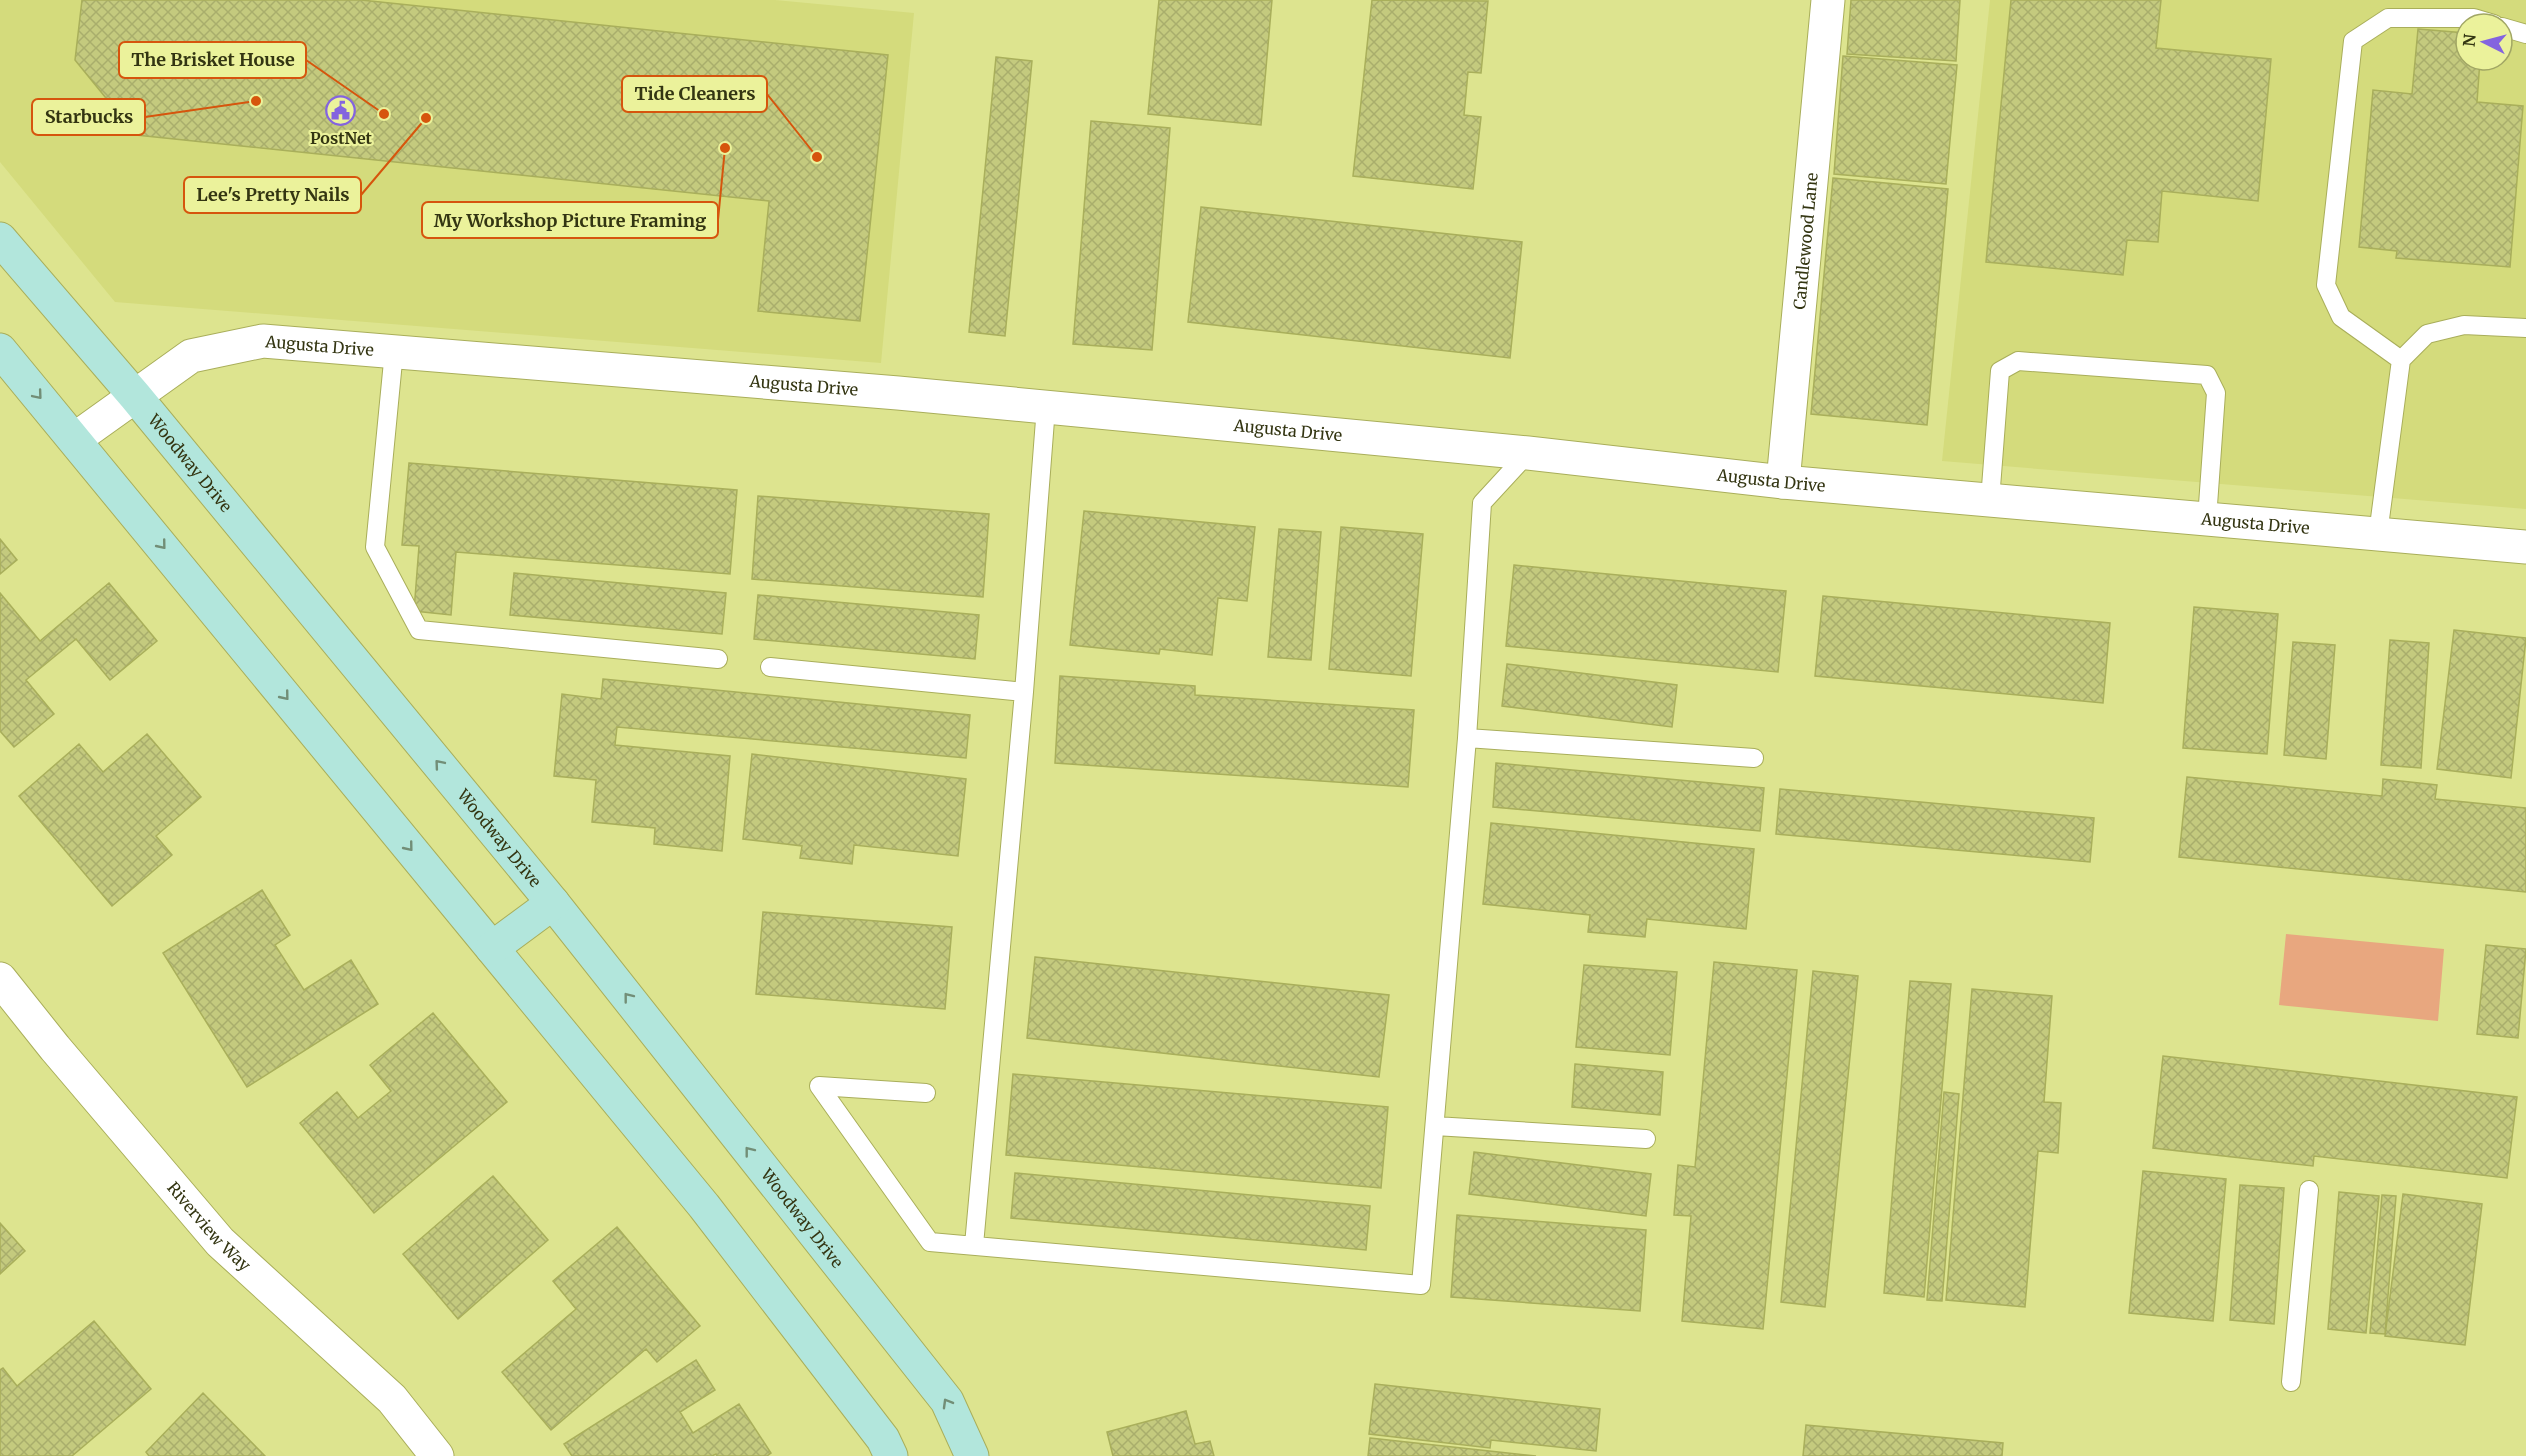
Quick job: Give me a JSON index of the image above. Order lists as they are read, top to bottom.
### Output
{
  "streets": {
    "main road": ["Woodway Drive"],
    "street": ["Candlewood Lane", "Augusta Drive", "Riverview Way"]
  },
  "crossings": [
    ["Candlewood Lane", "Augusta Drive"],
    ["Augusta Drive", "Woodway Drive"]
  ],
  "places": {
    "other": [
      "Starbucks",
      "The Brisket House",
      "Lee's Pretty Nails",
      "My Workshop Picture Framing",
      "Tide Cleaners"
    ],
    "public building": ["PostNet"]
  },
  "north": "left"
}
